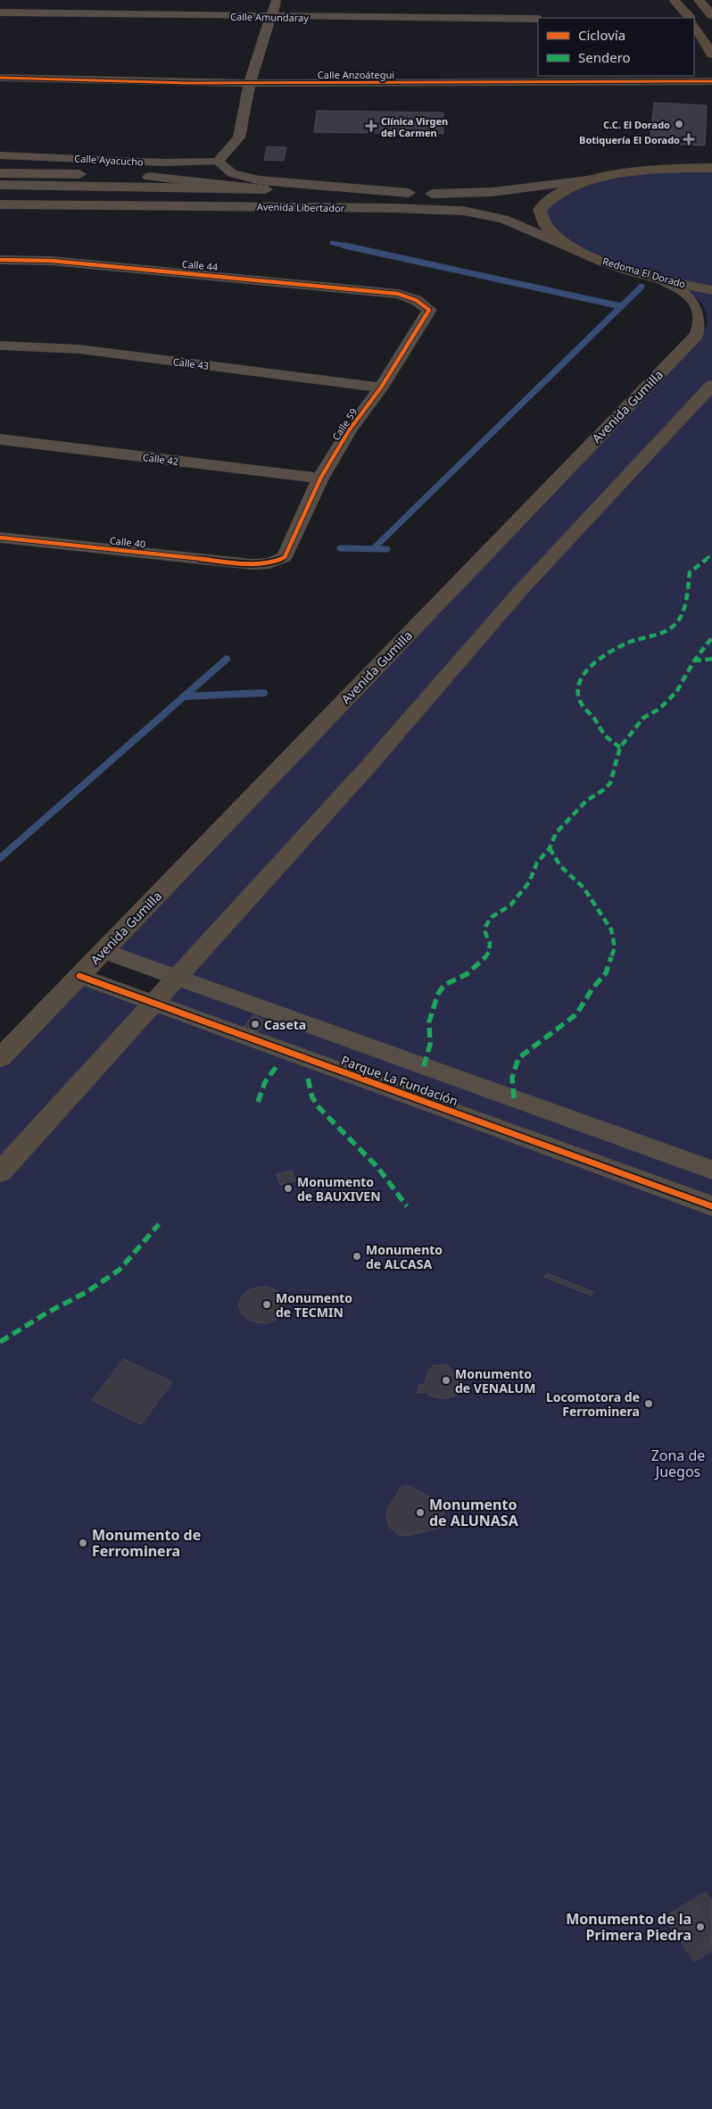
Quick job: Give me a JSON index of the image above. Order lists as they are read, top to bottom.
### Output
{
  "streets": {
    "main road": ["Redoma El Dorado", "Avenida Gumilla"],
    "street": [
      "Calle Amundaray",
      "Calle Anzoátegui",
      "Calle Ayacucho",
      "Avenida Libertador",
      "Calle 44",
      "Calle 43",
      "Calle 59",
      "Calle 42",
      "Calle 40",
      "Parque La Fundación"
    ]
  },
  "crossings": [
    ["Avenida Libertador", "Redoma El Dorado"],
    ["Calle 44", "Calle 59"],
    ["Redoma El Dorado", "Avenida Gumilla"],
    ["Calle 43", "Calle 59"],
    ["Avenida Gumilla", "Parque La Fundación"],
    ["Calle 59", "Calle 42"],
    ["Calle 59", "Calle 40"]
  ],
  "parks": ["Zona de Juegos"],
  "places": {
    "other": [
      "C.C. El Dorado",
      "Caseta",
      "Monumento de BAUXIVEN",
      "Monumento de ALCASA",
      "Monumento de TECMIN",
      "Monumento de VENALUM",
      "Locomotora de Ferrominera",
      "Monumento de ALUNASA",
      "Monumento de Ferrominera",
      "Monumento de la Primera Piedra"
    ],
    "health": ["Clínica Virgen del Carmen", "Botiquería El Dorado"]
  },
  "legend": ["Ciclovía", "Sendero"]
}
